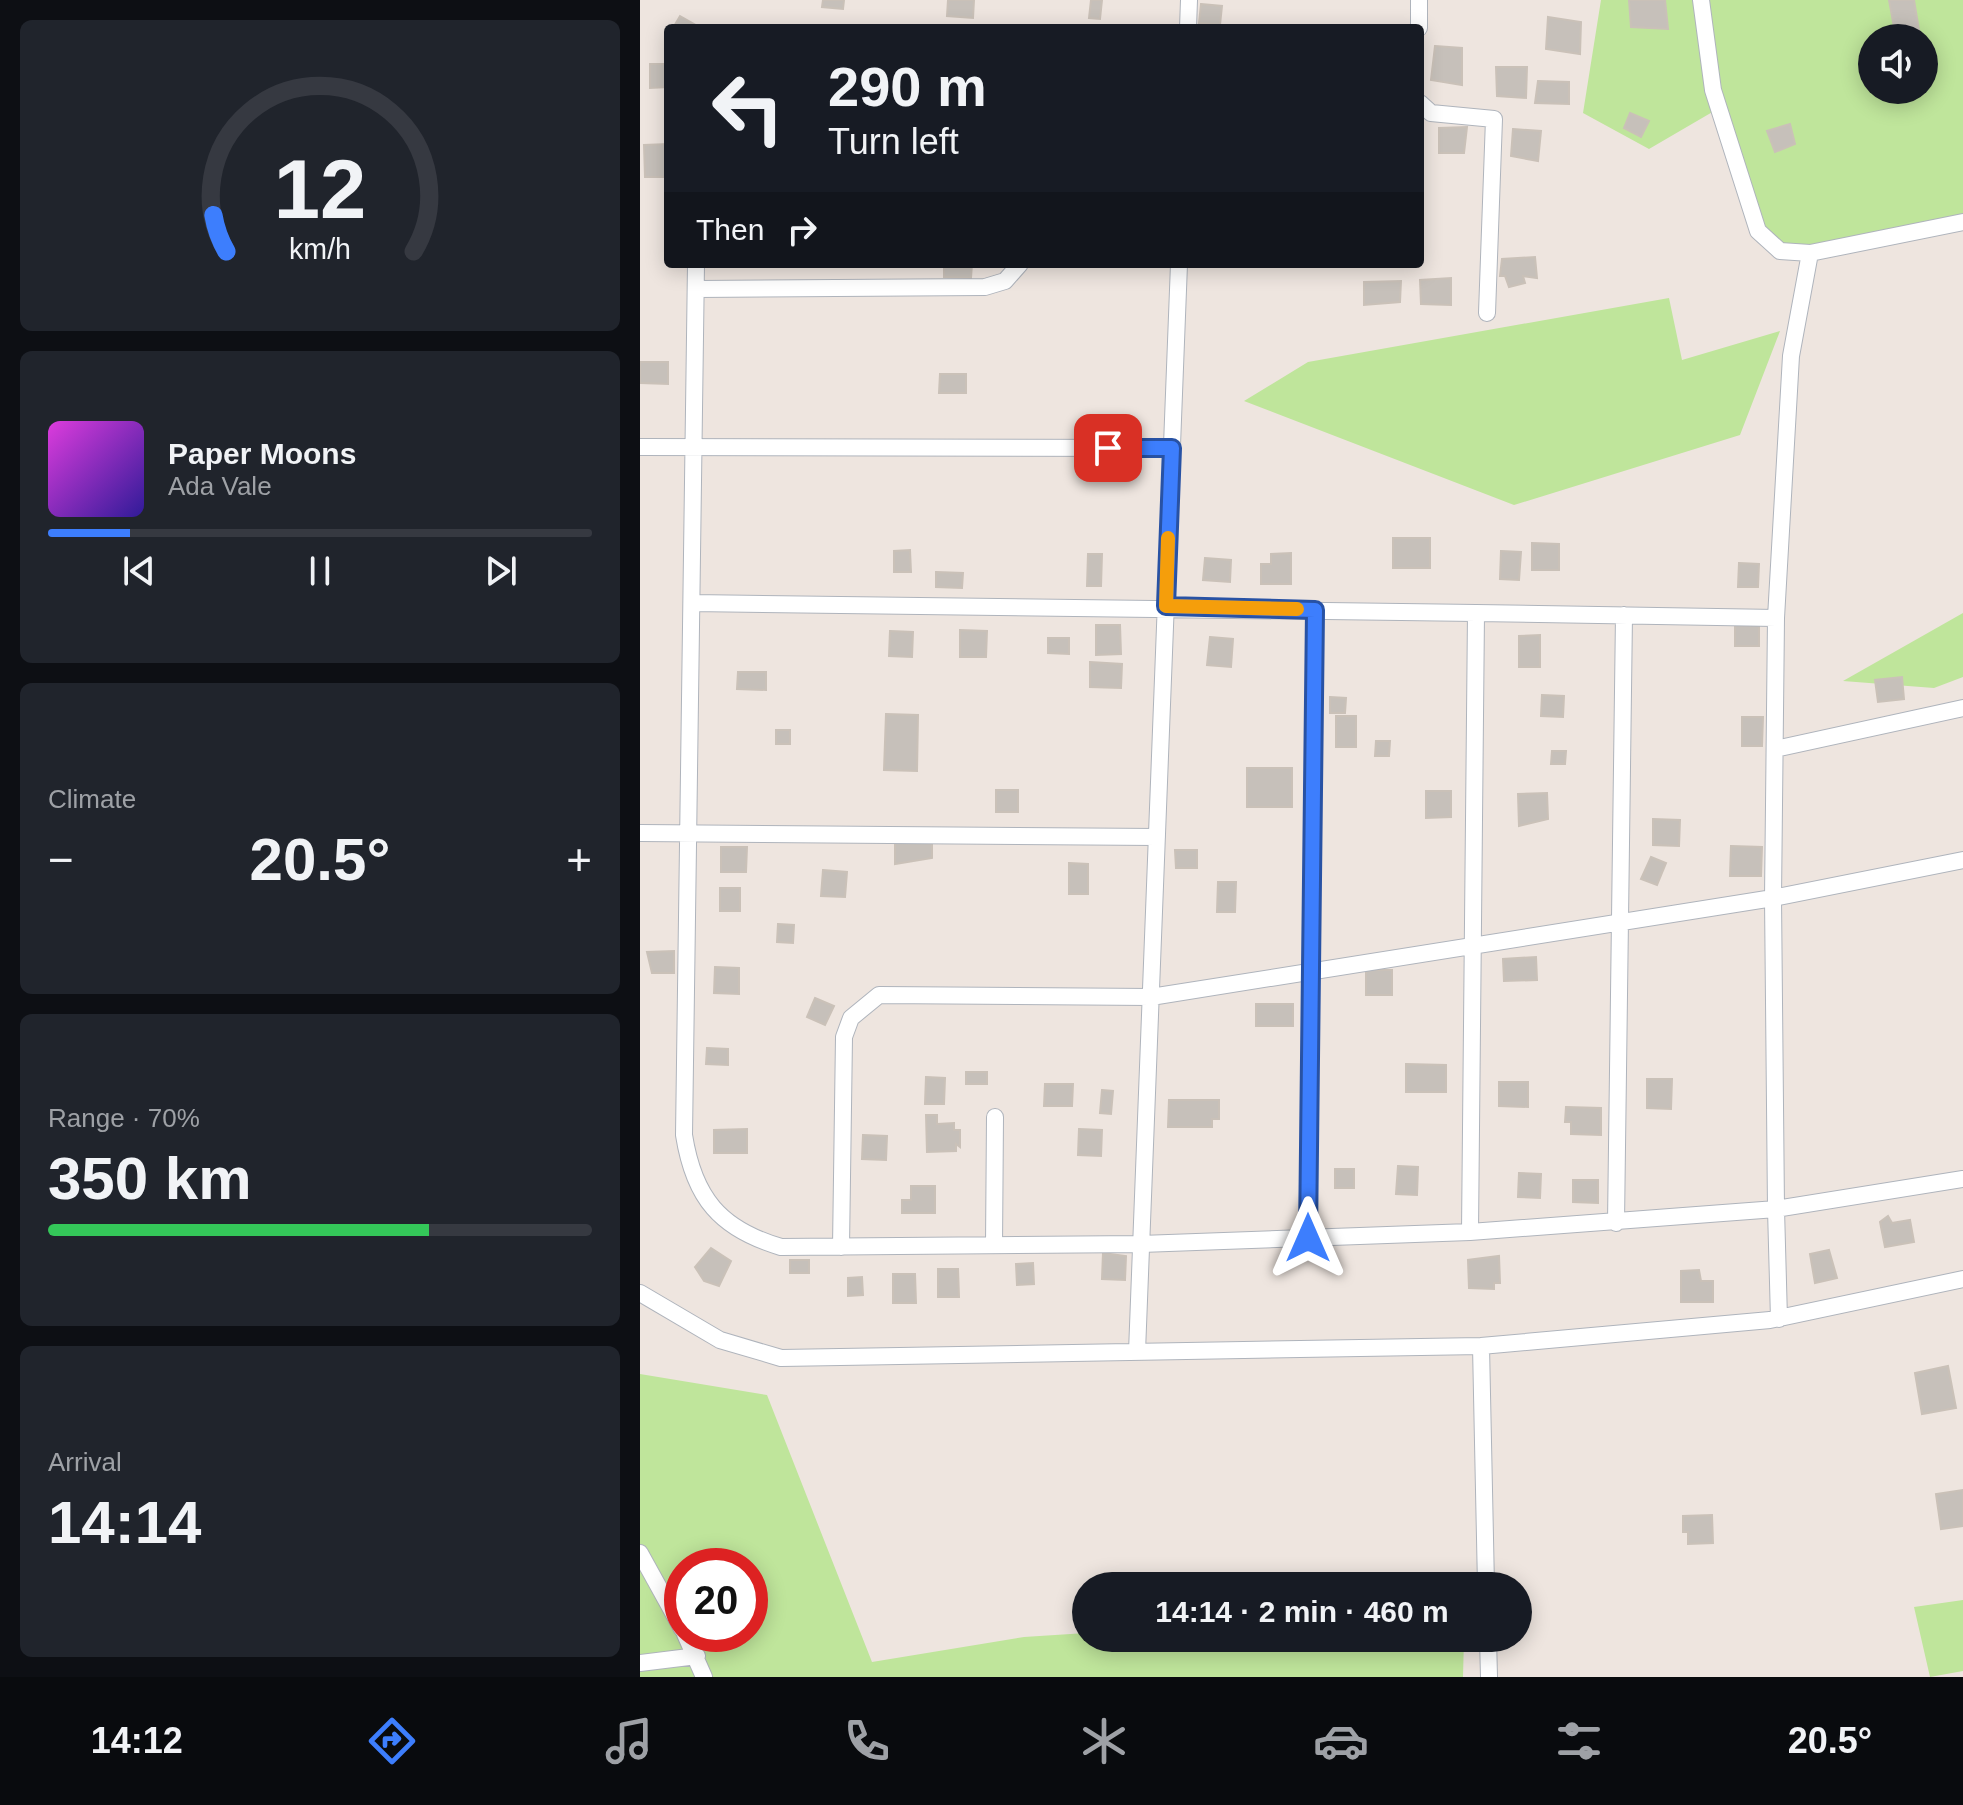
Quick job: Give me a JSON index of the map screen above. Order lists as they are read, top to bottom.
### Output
{
  "page": {
    "turn": ["290 m", "Turn left"],
    "then": "Then",
    "song": ["Paper Moons", "Ada Vale"],
    "tile": [
      "Climate",
      ["Range · 70%", "350 km"],
      ["Arrival", "14:14"]
    ],
    "heat": ["−", "20.5°", "+"],
    "limit": "20",
    "trip": "14:14 · 2 min · 460 m",
    "tabs": ["14:12", "20.5°"],
    "gauge": ["12", "km/h"]
  }
}
